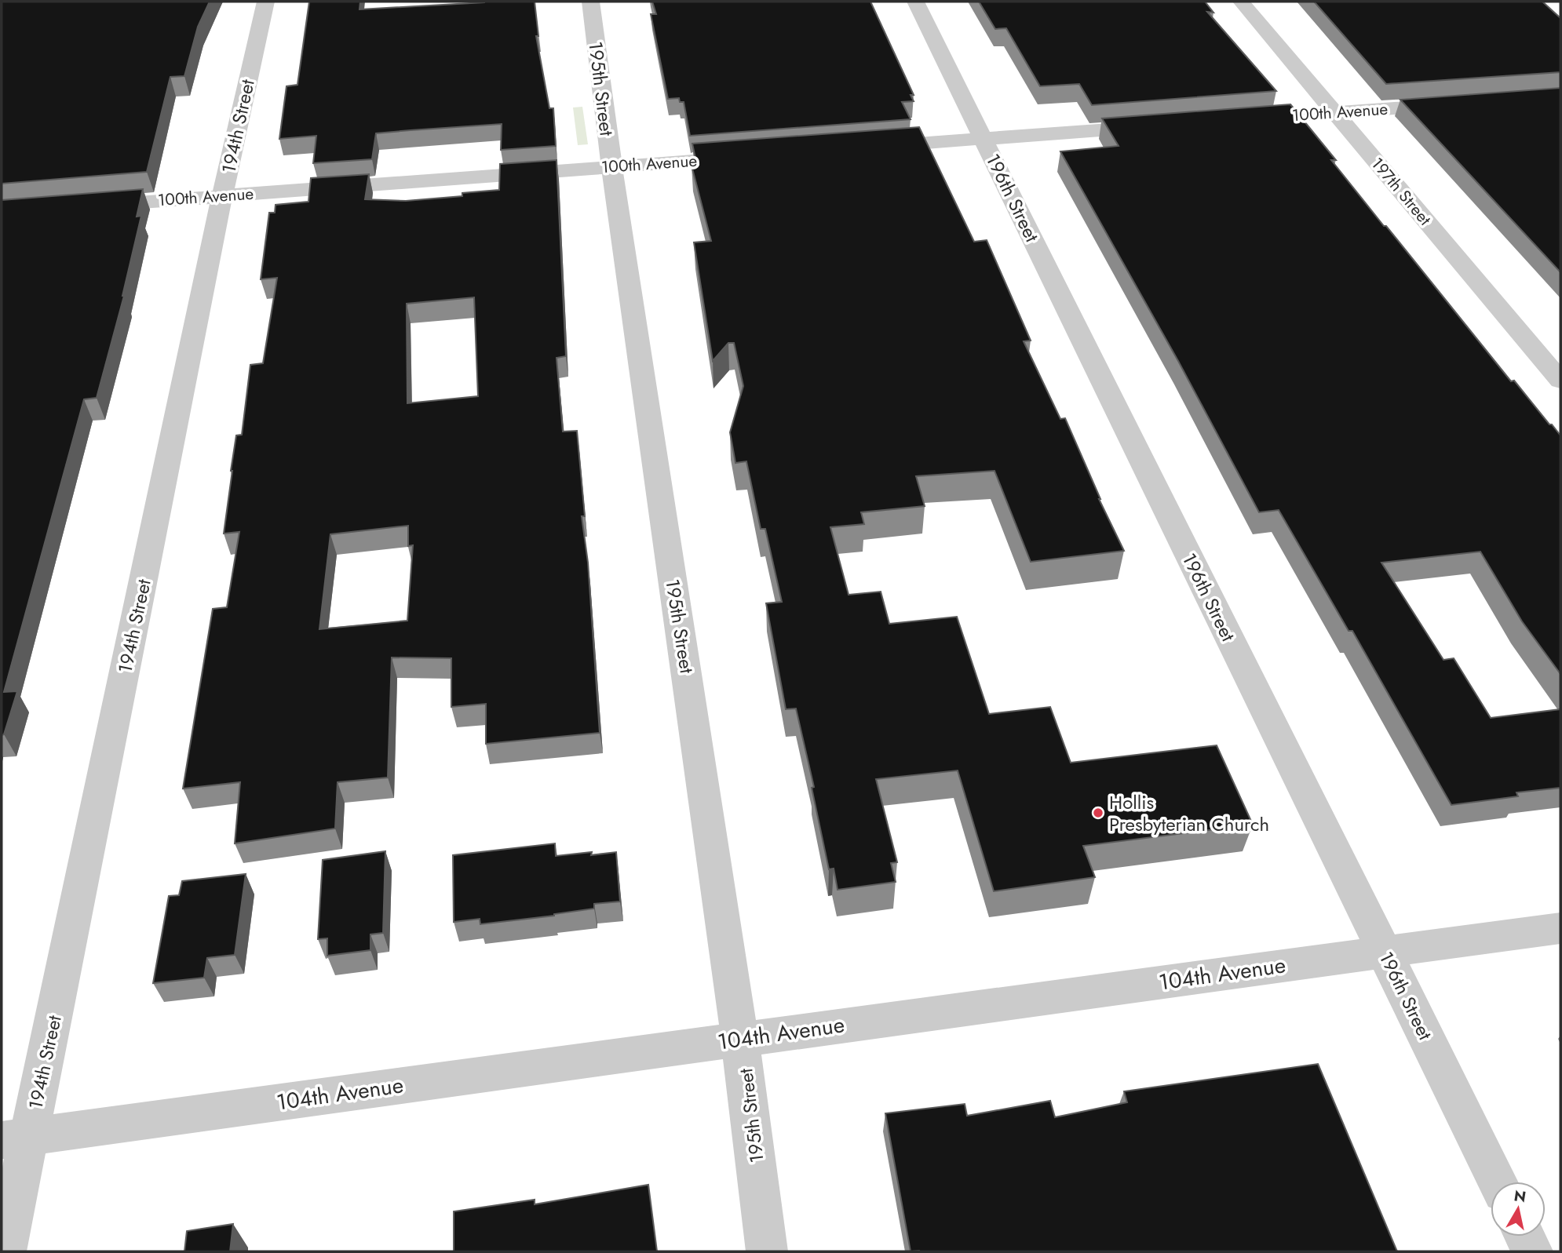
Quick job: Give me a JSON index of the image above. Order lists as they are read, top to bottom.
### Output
{
  "streets": {
    "street": [
      "195th Street",
      "100th Avenue",
      "194th Street",
      "197th Street",
      "196th Street",
      "104th Avenue"
    ]
  },
  "crossings": [
    ["195th Street", "100th Avenue"],
    ["195th Street", "104th Avenue"],
    ["100th Avenue", "194th Street"],
    ["100th Avenue", "197th Street"],
    ["194th Street", "104th Avenue"],
    ["196th Street", "104th Avenue"]
  ],
  "places": ["Hollis Presbyterian Church"],
  "north": "top"
}
